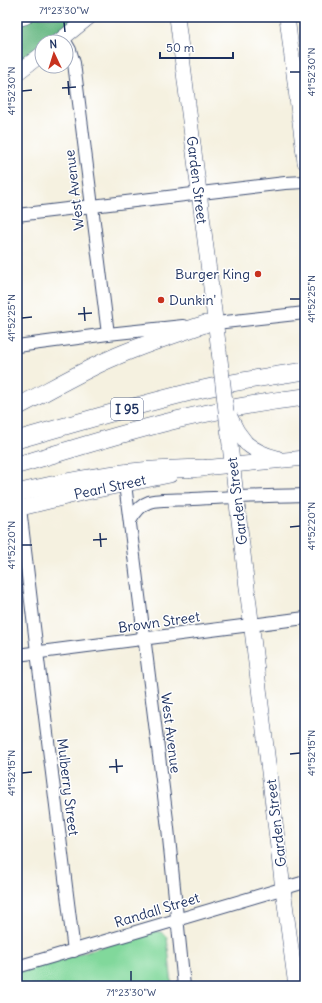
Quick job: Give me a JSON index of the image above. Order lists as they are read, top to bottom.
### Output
{
  "streets": {
    "highway": ["I 95"],
    "main road": ["Garden Street", "Pearl Street"],
    "street": [
      "West Avenue",
      "Brown Street",
      "Mulberry Street",
      "Randall Street"
    ]
  },
  "crossings": [
    ["Garden Street", "Pearl Street"],
    ["Garden Street", "Brown Street"],
    ["Garden Street", "Randall Street"],
    ["West Avenue", "Pearl Street"],
    ["West Avenue", "Brown Street"],
    ["West Avenue", "Randall Street"],
    ["Pearl Street", "Mulberry Street"],
    ["Brown Street", "Mulberry Street"],
    ["Mulberry Street", "Randall Street"]
  ],
  "places": ["Burger King", "Dunkin'"],
  "scale_bar": "50 m",
  "north": "top",
  "coordinates": [
    "71°23'30\"W",
    "41°52'30\"N",
    "41°52'25\"N",
    "41°52'20\"N",
    "41°52'15\"N"
  ]
}
